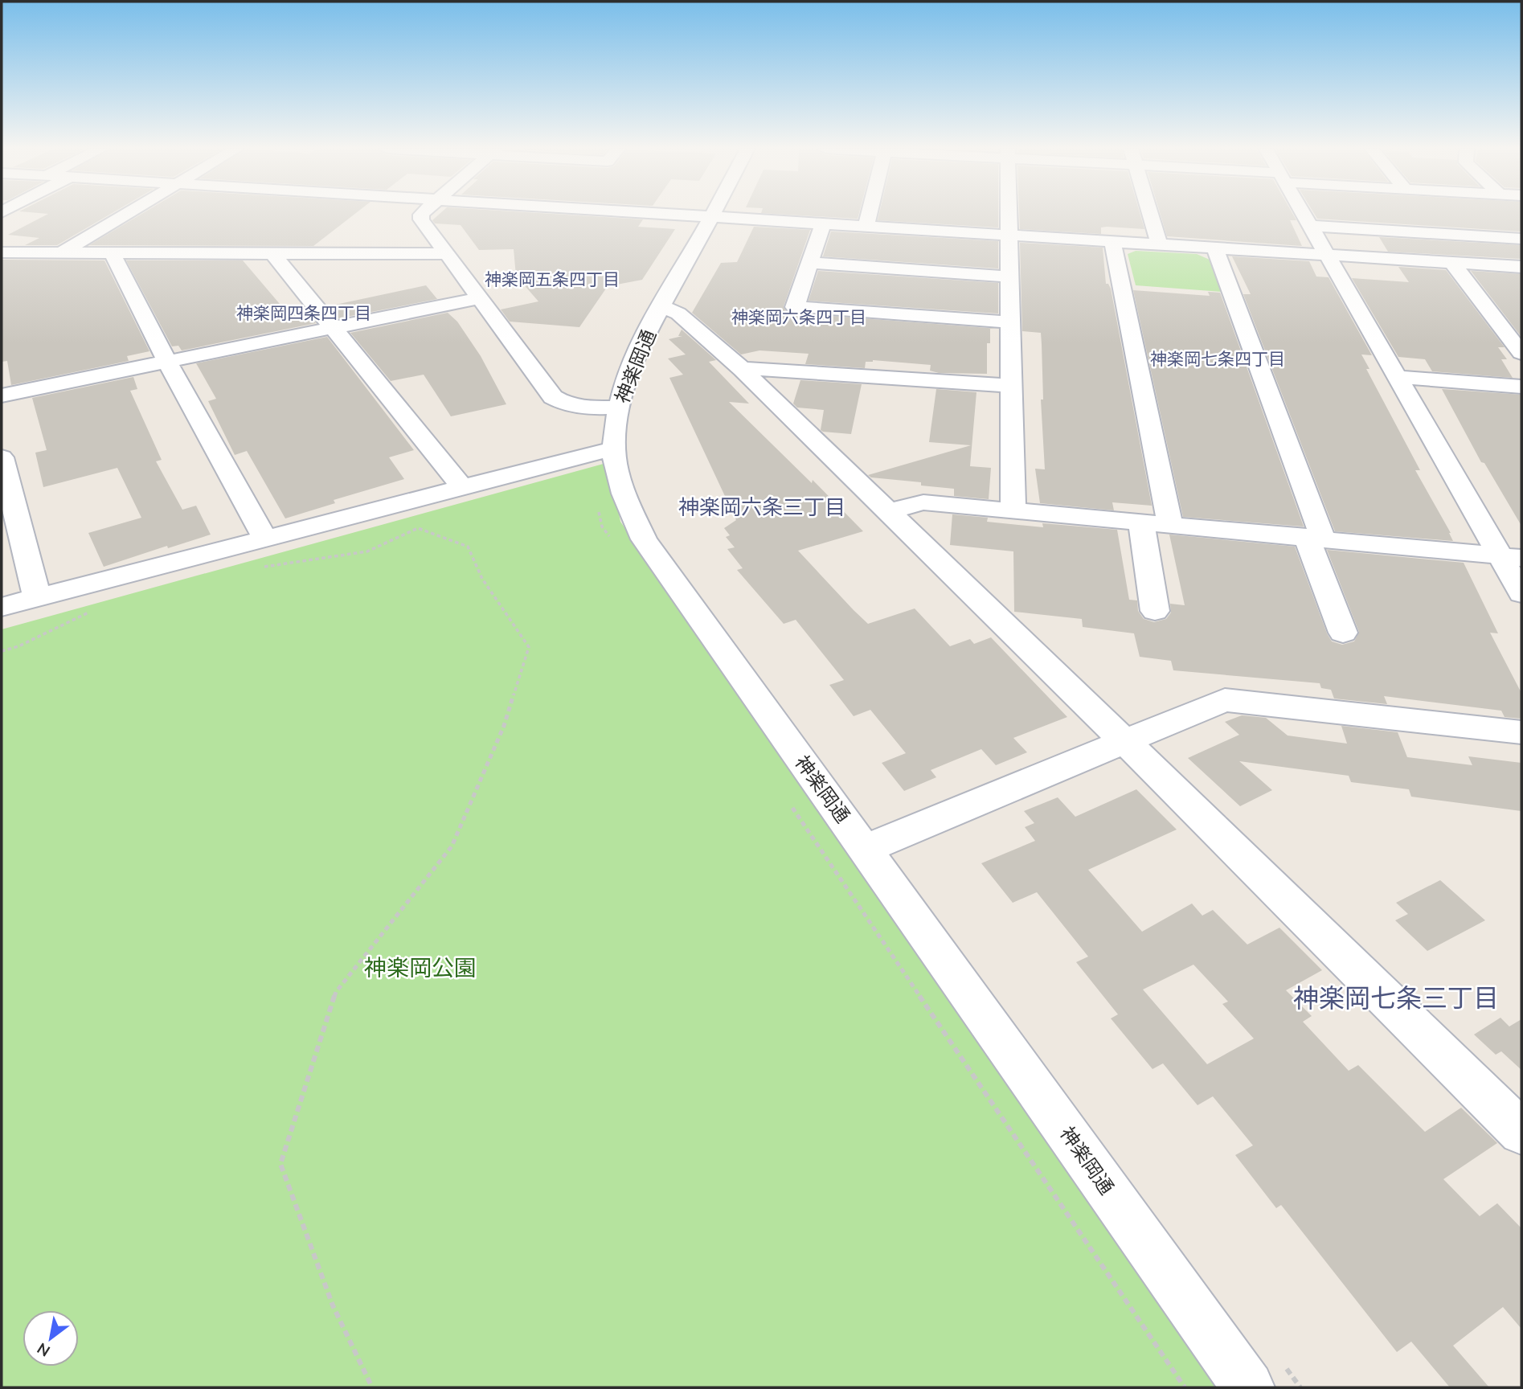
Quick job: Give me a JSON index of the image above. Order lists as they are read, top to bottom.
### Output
{
  "streets": {
    "street": ["神楽岡通"]
  },
  "districts": [
    "神楽岡五条四丁目",
    "神楽岡四条四丁目",
    "神楽岡六条四丁目",
    "神楽岡七条四丁目",
    "神楽岡六条三丁目",
    "神楽岡七条三丁目"
  ],
  "parks": ["神楽岡公園"],
  "north": "bottom left"
}
